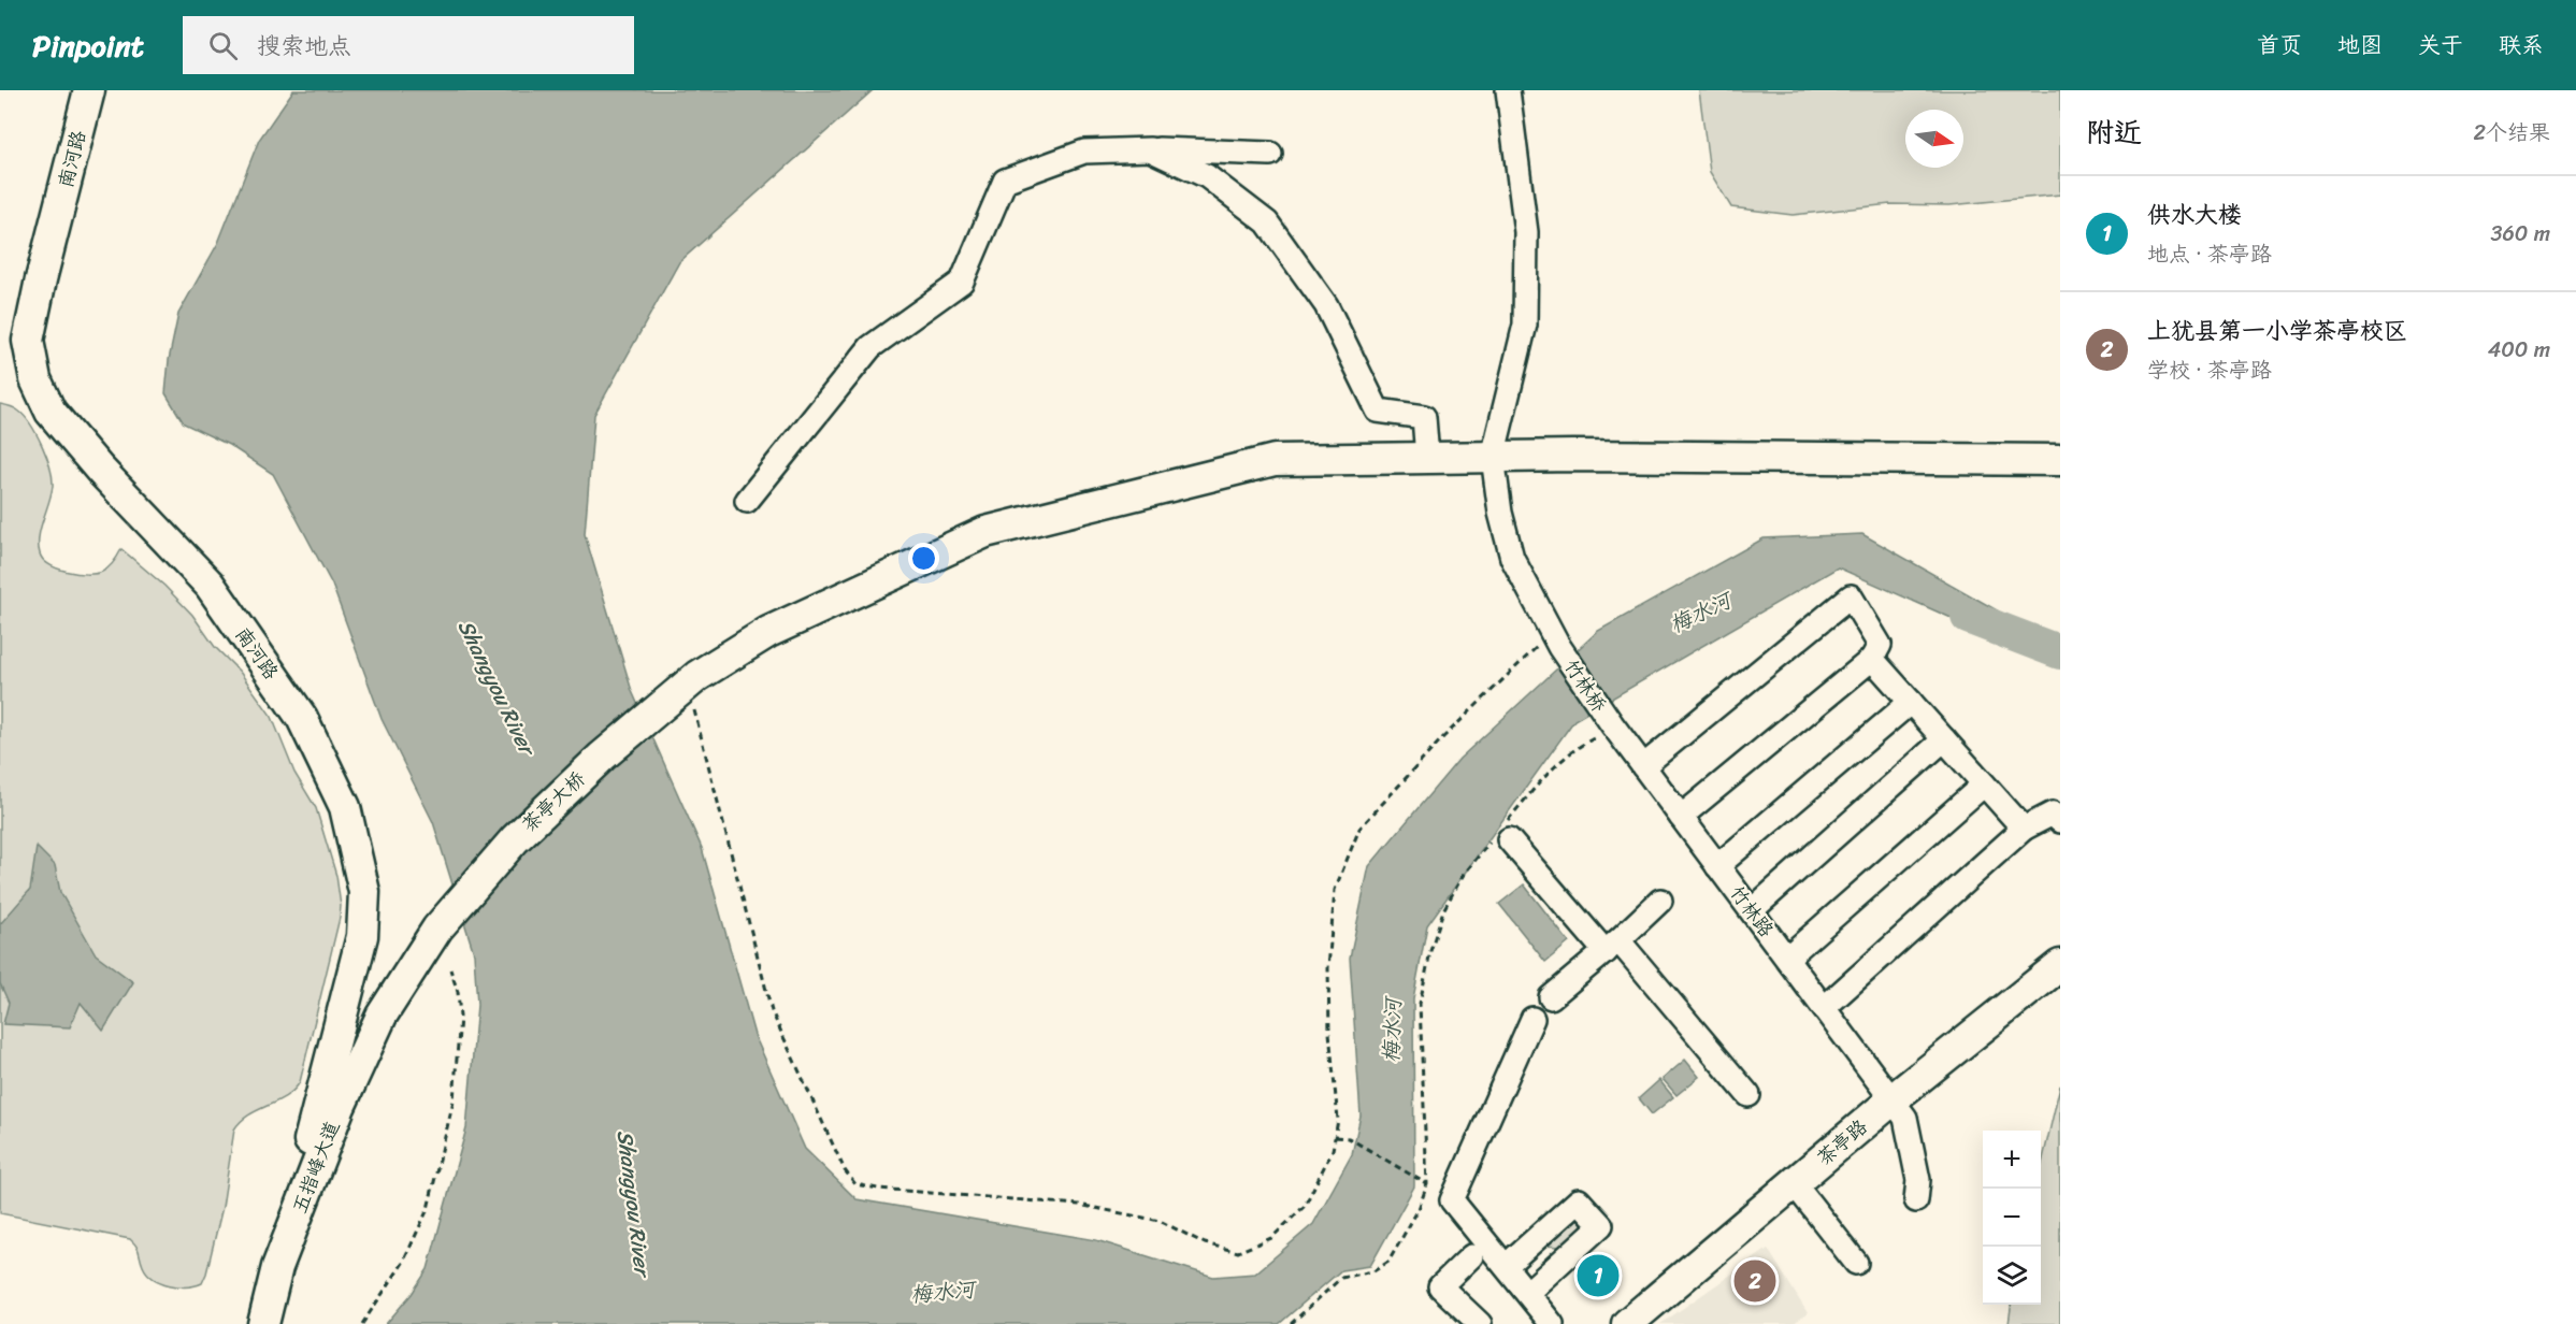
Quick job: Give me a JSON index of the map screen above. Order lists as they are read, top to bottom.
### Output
{
  "streets": {
    "main road": [
      "南河路",
      "茶亭大桥",
      "茶亭路",
      "五指峰大道"
    ],
    "street": ["竹林桥", "竹林路"]
  },
  "crossings": [
    ["南河路", "五指峰大道"],
    ["竹林桥", "茶亭大桥"],
    ["竹林桥", "竹林路"],
    ["茶亭大桥", "五指峰大道"],
    ["竹林路", "茶亭路"]
  ],
  "water": ["梅水河", "Shangyou River"],
  "north": "right",
  "page": {
    "header": "Pinpoint",
    "search": "搜索地点",
    "nav": [
      "首页",
      "地图",
      "关于",
      "联系"
    ],
    "heading": ["附近", "2个结果"],
    "list": [
      {
        "mark": "1",
        "name": "供水大楼",
        "note": "地点 · 茶亭路",
        "value": "360 m"
      },
      {
        "mark": "2",
        "name": "上犹县第一小学茶亭校区",
        "note": "学校 · 茶亭路",
        "value": "400 m"
      }
    ],
    "map_buttons": ["+", "−"],
    "pins": ["1", "2"]
  }
}
